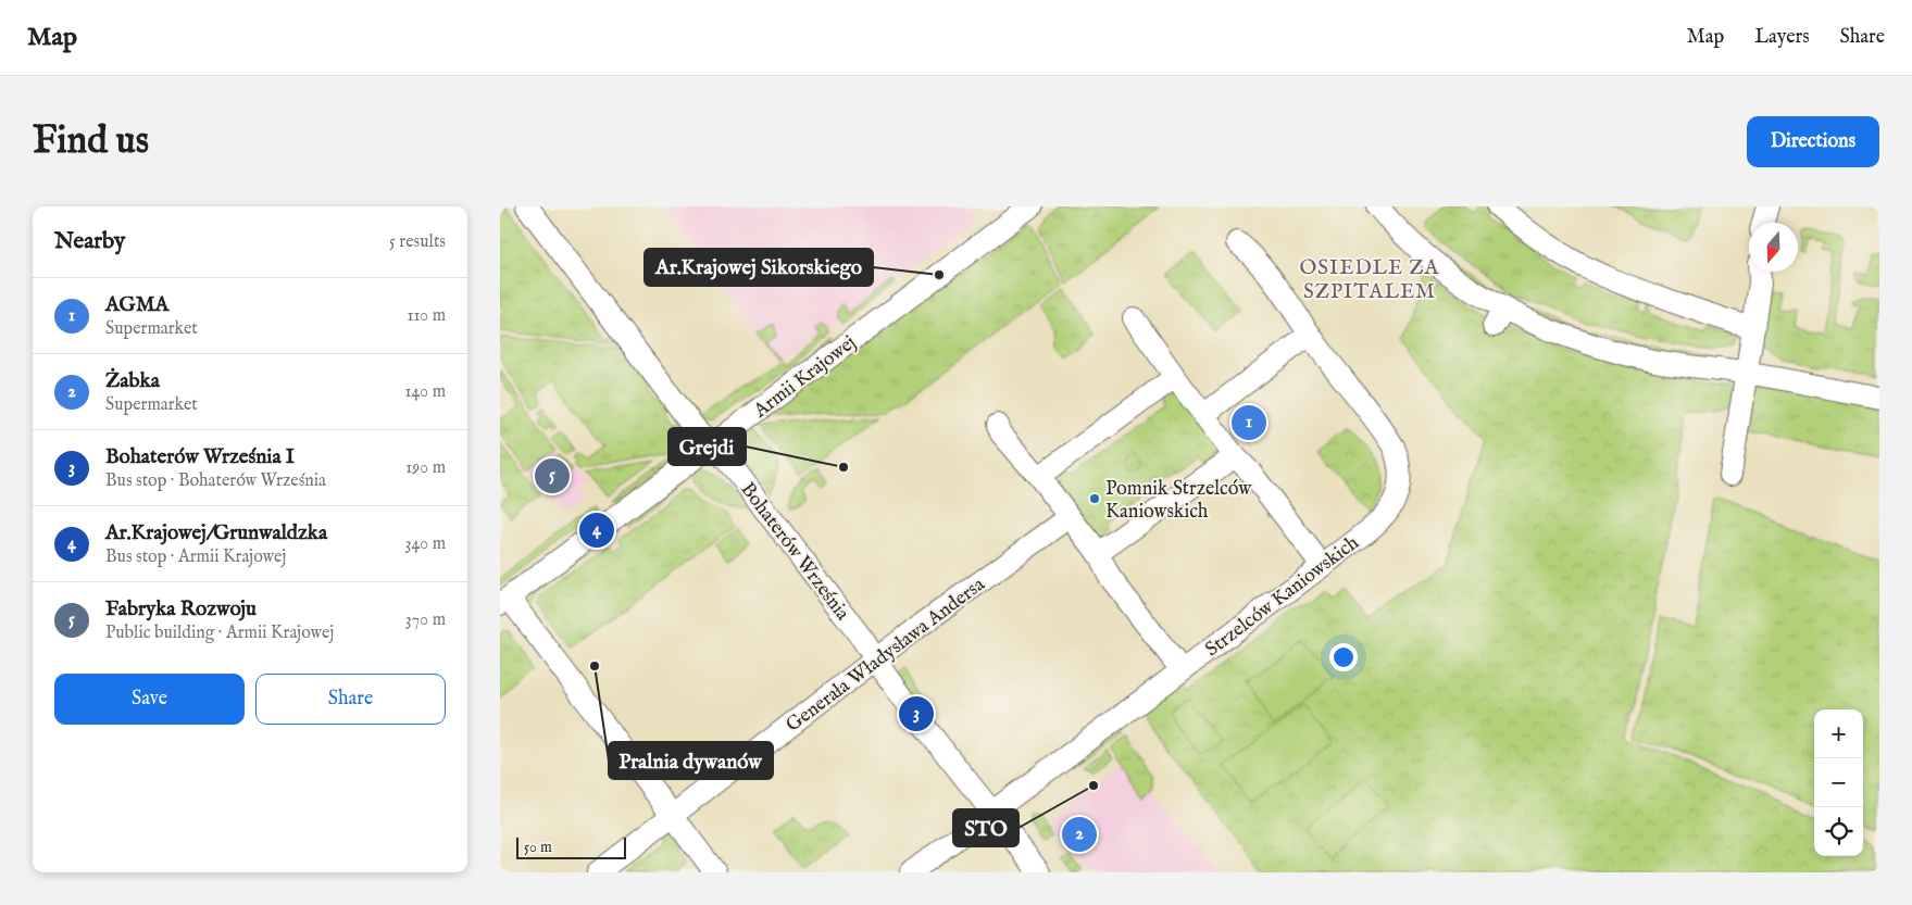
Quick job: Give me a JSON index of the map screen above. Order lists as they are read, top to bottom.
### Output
{
  "streets": {
    "street": [
      "Armii Krajowej",
      "Bohaterów Września",
      "Strzelców Kaniowskich",
      "Generała Władysława Andersa"
    ]
  },
  "crossings": [
    ["Armii Krajowej", "Bohaterów Września"],
    ["Bohaterów Września", "Strzelców Kaniowskich"],
    ["Bohaterów Września", "Generała Władysława Andersa"]
  ],
  "districts": ["OSIEDLE ZA SZPITALEM"],
  "places": [
    "Ar.Krajowej Sikorskiego",
    "Grejdi",
    "Pomnik Strzelców Kaniowskich",
    "Pralnia dywanów",
    "STO"
  ],
  "scale_bar": "50 m",
  "north": "bottom",
  "page": {
    "header": "Map",
    "nav": ["Map", "Layers", "Share"],
    "buttons": [
      "Directions",
      ["Save", "Share"]
    ],
    "title": "Find us",
    "heading": ["Nearby", "5 results"],
    "list": [
      {
        "mark": "1",
        "name": "AGMA",
        "note": "Supermarket",
        "value": "110 m"
      },
      {
        "mark": "2",
        "name": "Żabka",
        "note": "Supermarket",
        "value": "140 m"
      },
      {
        "mark": "3",
        "name": "Bohaterów Września I",
        "note": "Bus stop · Bohaterów Września",
        "value": "190 m"
      },
      {
        "mark": "4",
        "name": "Ar.Krajowej/Grunwaldzka",
        "note": "Bus stop · Armii Krajowej",
        "value": "340 m"
      },
      {
        "mark": "5",
        "name": "Fabryka Rozwoju",
        "note": "Public building · Armii Krajowej",
        "value": "370 m"
      }
    ],
    "pins": [
      "1",
      "5",
      "4",
      "3",
      "2"
    ],
    "map_buttons": ["+", "−"],
    "scale": "50 m"
  }
}
